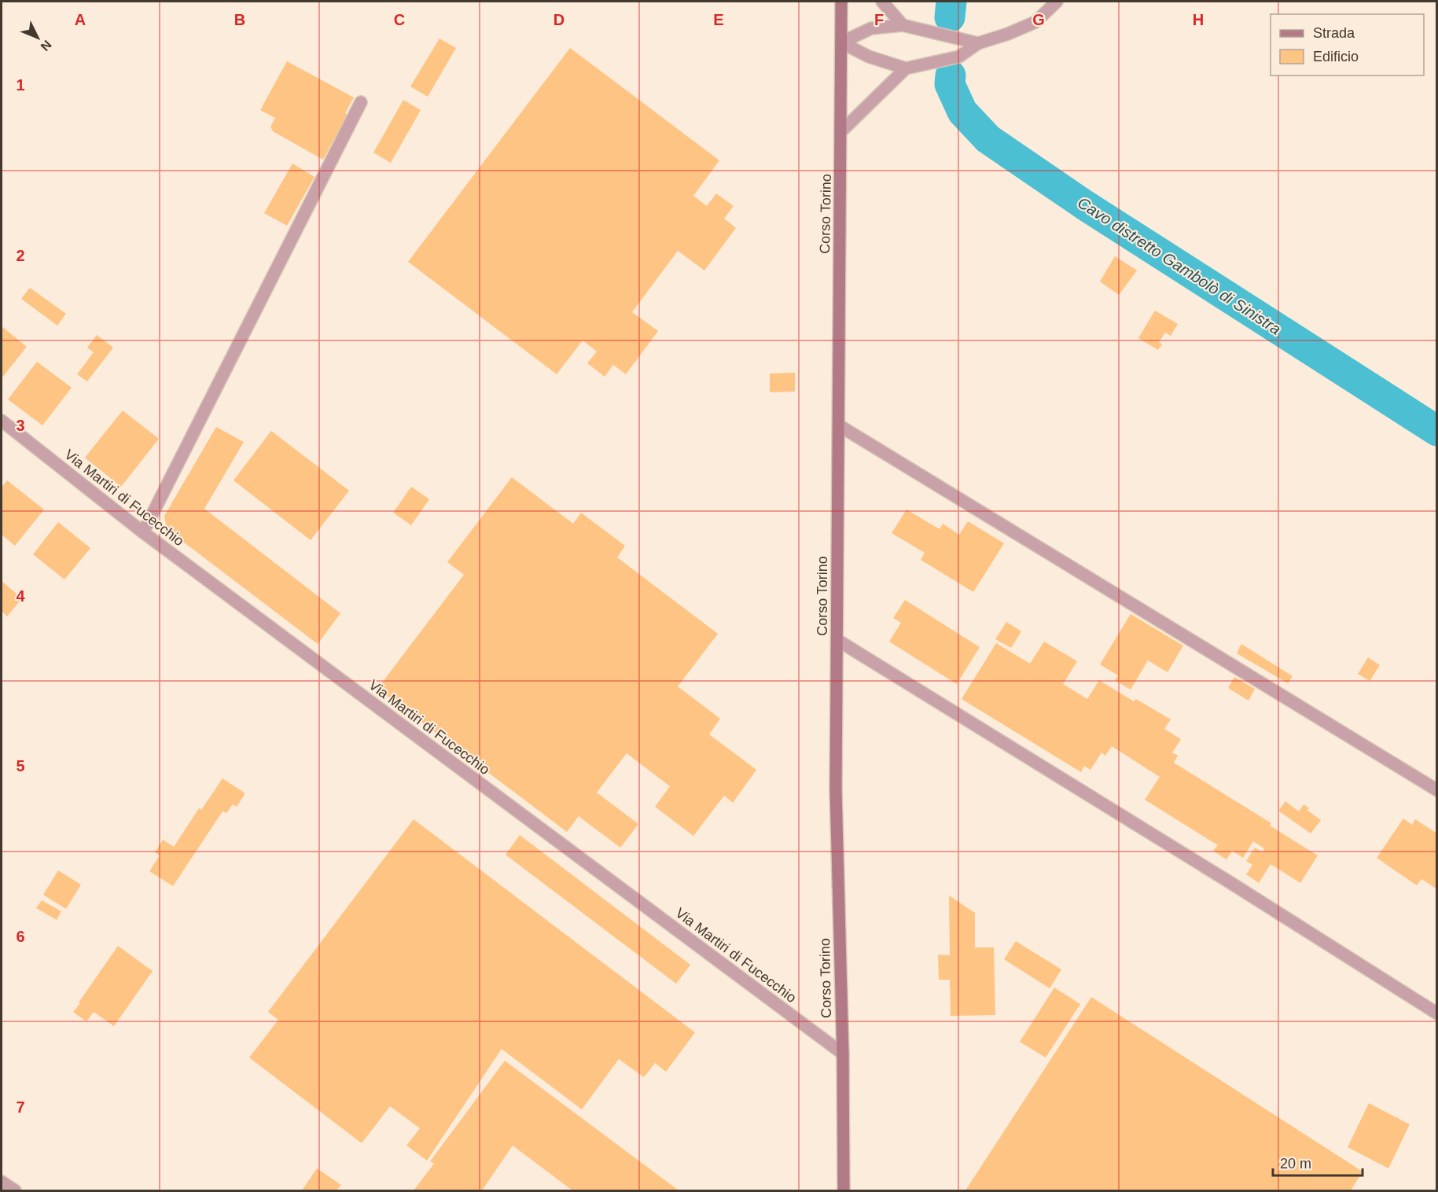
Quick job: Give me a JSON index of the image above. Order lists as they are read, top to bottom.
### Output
{
  "streets": {
    "main road": ["Corso Torino"],
    "street": ["Via Martiri di Fucecchio"]
  },
  "crossings": [
    ["Corso Torino", "Via Martiri di Fucecchio"]
  ],
  "water": ["Cavo distretto Gambolò di Sinistra"],
  "legend": ["Strada", "Edificio"],
  "scale_bar": "20 m",
  "north": "bottom right",
  "grid": {
    "columns": [
      "A",
      "B",
      "C",
      "D",
      "E",
      "F",
      "G",
      "H"
    ],
    "rows": [
      "1",
      "2",
      "3",
      "4",
      "5",
      "6",
      "7"
    ]
  }
}
